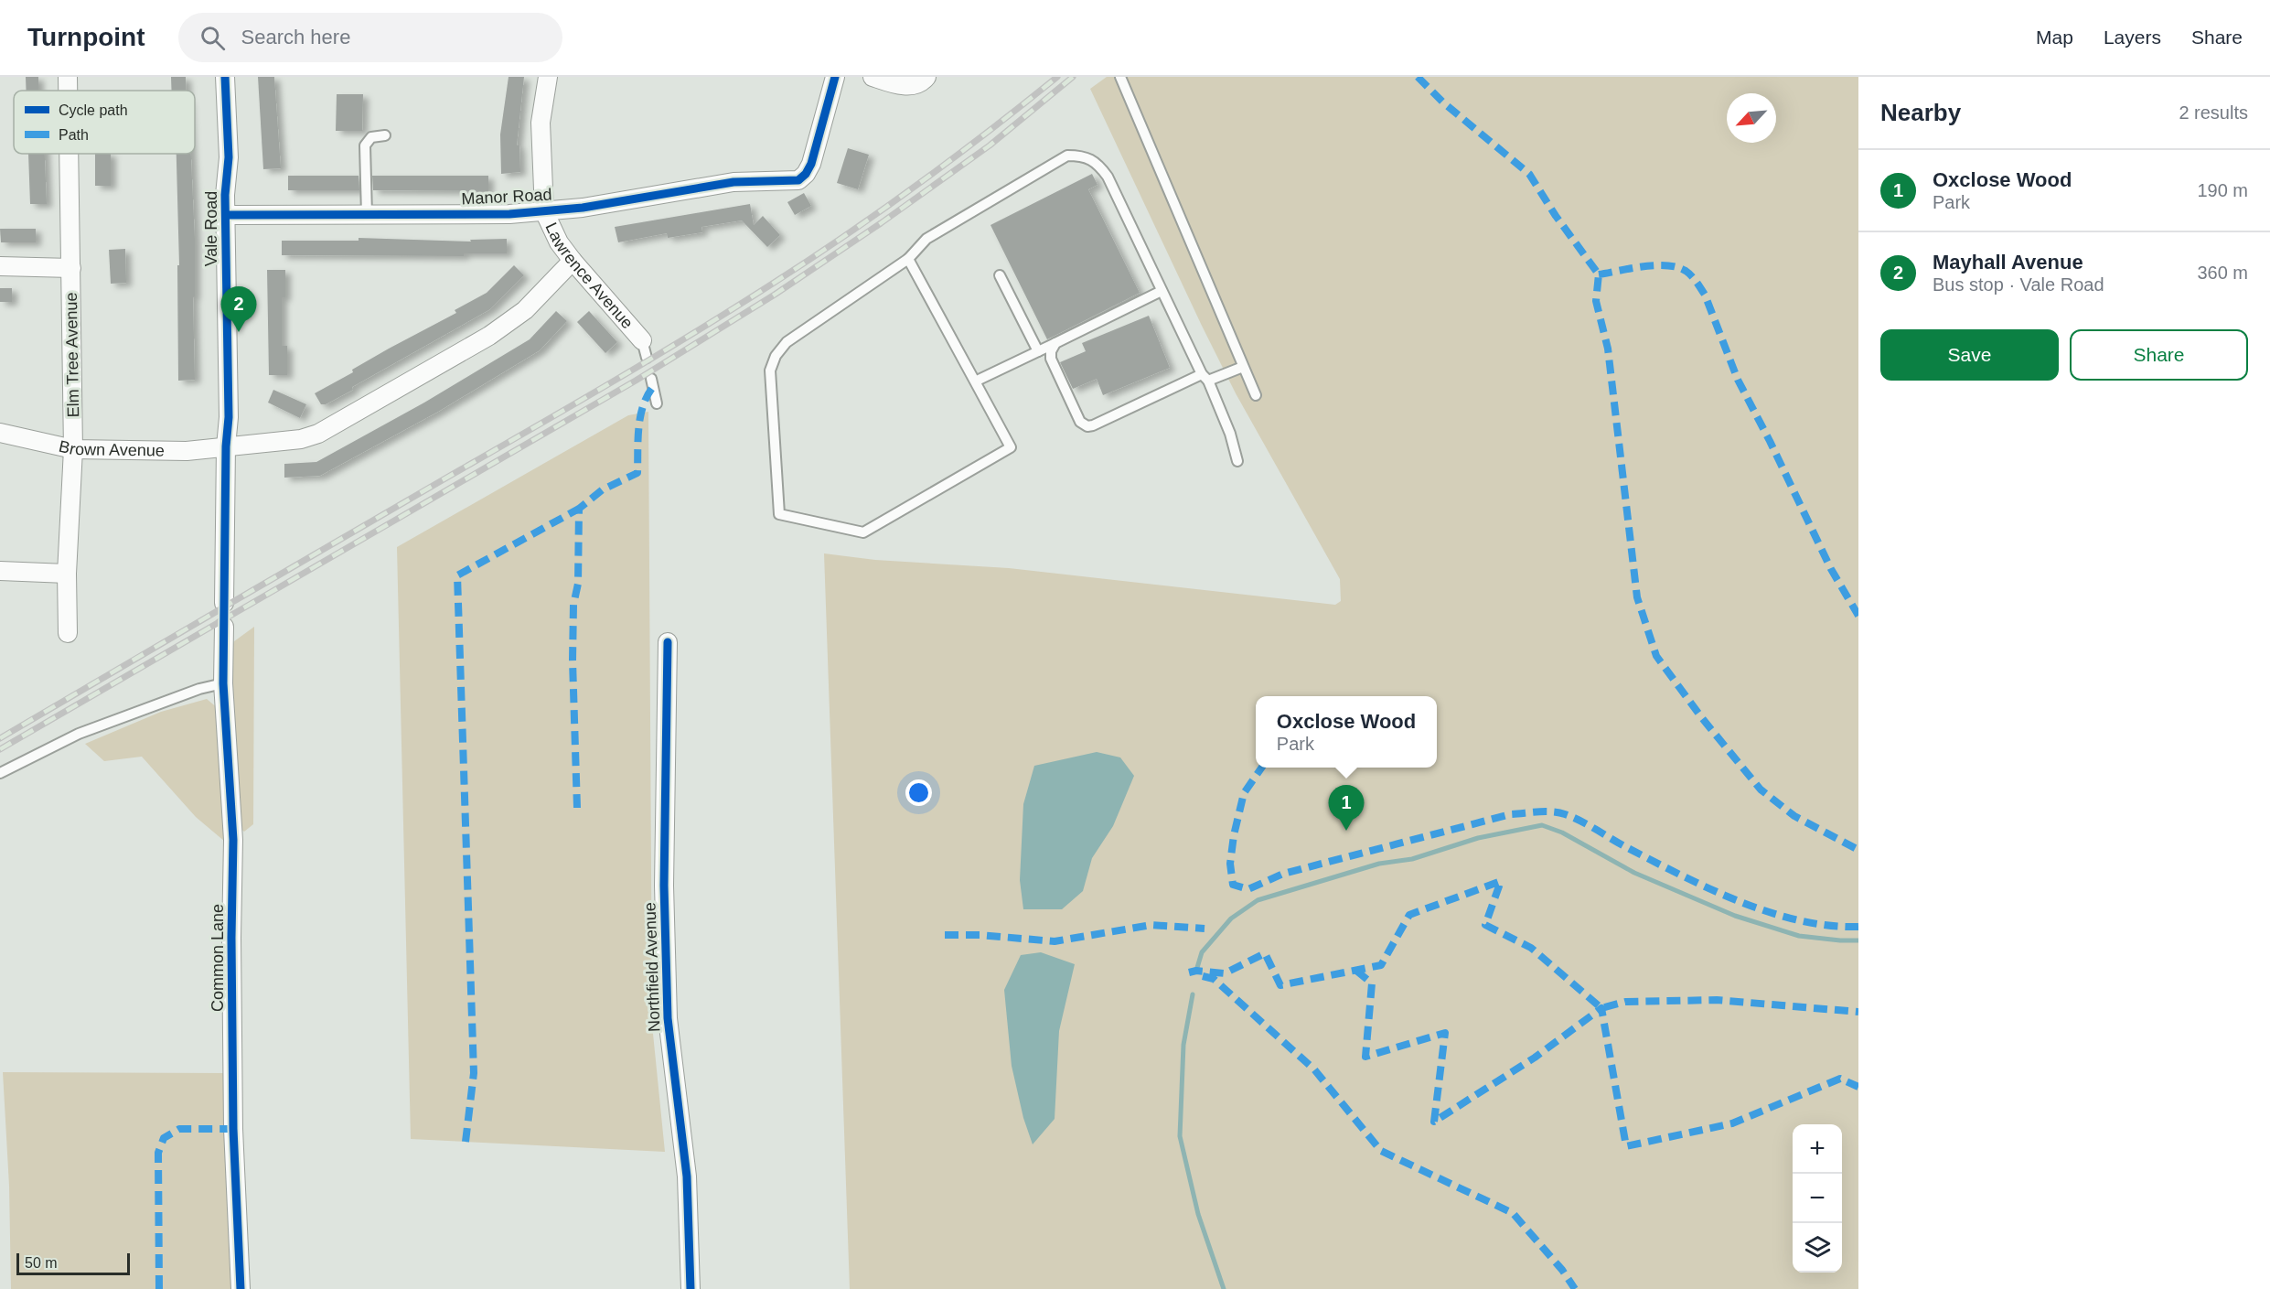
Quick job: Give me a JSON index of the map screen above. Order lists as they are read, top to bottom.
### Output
{
  "streets": {
    "street": [
      "Manor Road",
      "Vale Road",
      "Lawrence Avenue",
      "Elm Tree Avenue",
      "Brown Avenue",
      "Common Lane",
      "Northfield Avenue"
    ]
  },
  "crossings": [
    ["Manor Road", "Vale Road"],
    ["Manor Road", "Lawrence Avenue"],
    ["Vale Road", "Brown Avenue"],
    ["Lawrence Avenue", "Brown Avenue"],
    ["Elm Tree Avenue", "Brown Avenue"]
  ],
  "legend": ["Cycle path", "Path"],
  "scale_bar": "50 m",
  "north": "bottom left",
  "page": {
    "header": "Turnpoint",
    "search": "Search here",
    "nav": ["Map", "Layers", "Share"],
    "heading": ["Nearby", "2 results"],
    "list": [
      {
        "mark": "1",
        "name": "Oxclose Wood",
        "note": "Park",
        "value": "190 m"
      },
      {
        "mark": "2",
        "name": "Mayhall Avenue",
        "note": "Bus stop · Vale Road",
        "value": "360 m"
      }
    ],
    "pins": ["2", "1"],
    "buttons": ["Save", "Share"],
    "popup": ["Oxclose Wood", "Park"],
    "map_buttons": ["+", "−"],
    "scale": "50 m"
  }
}
